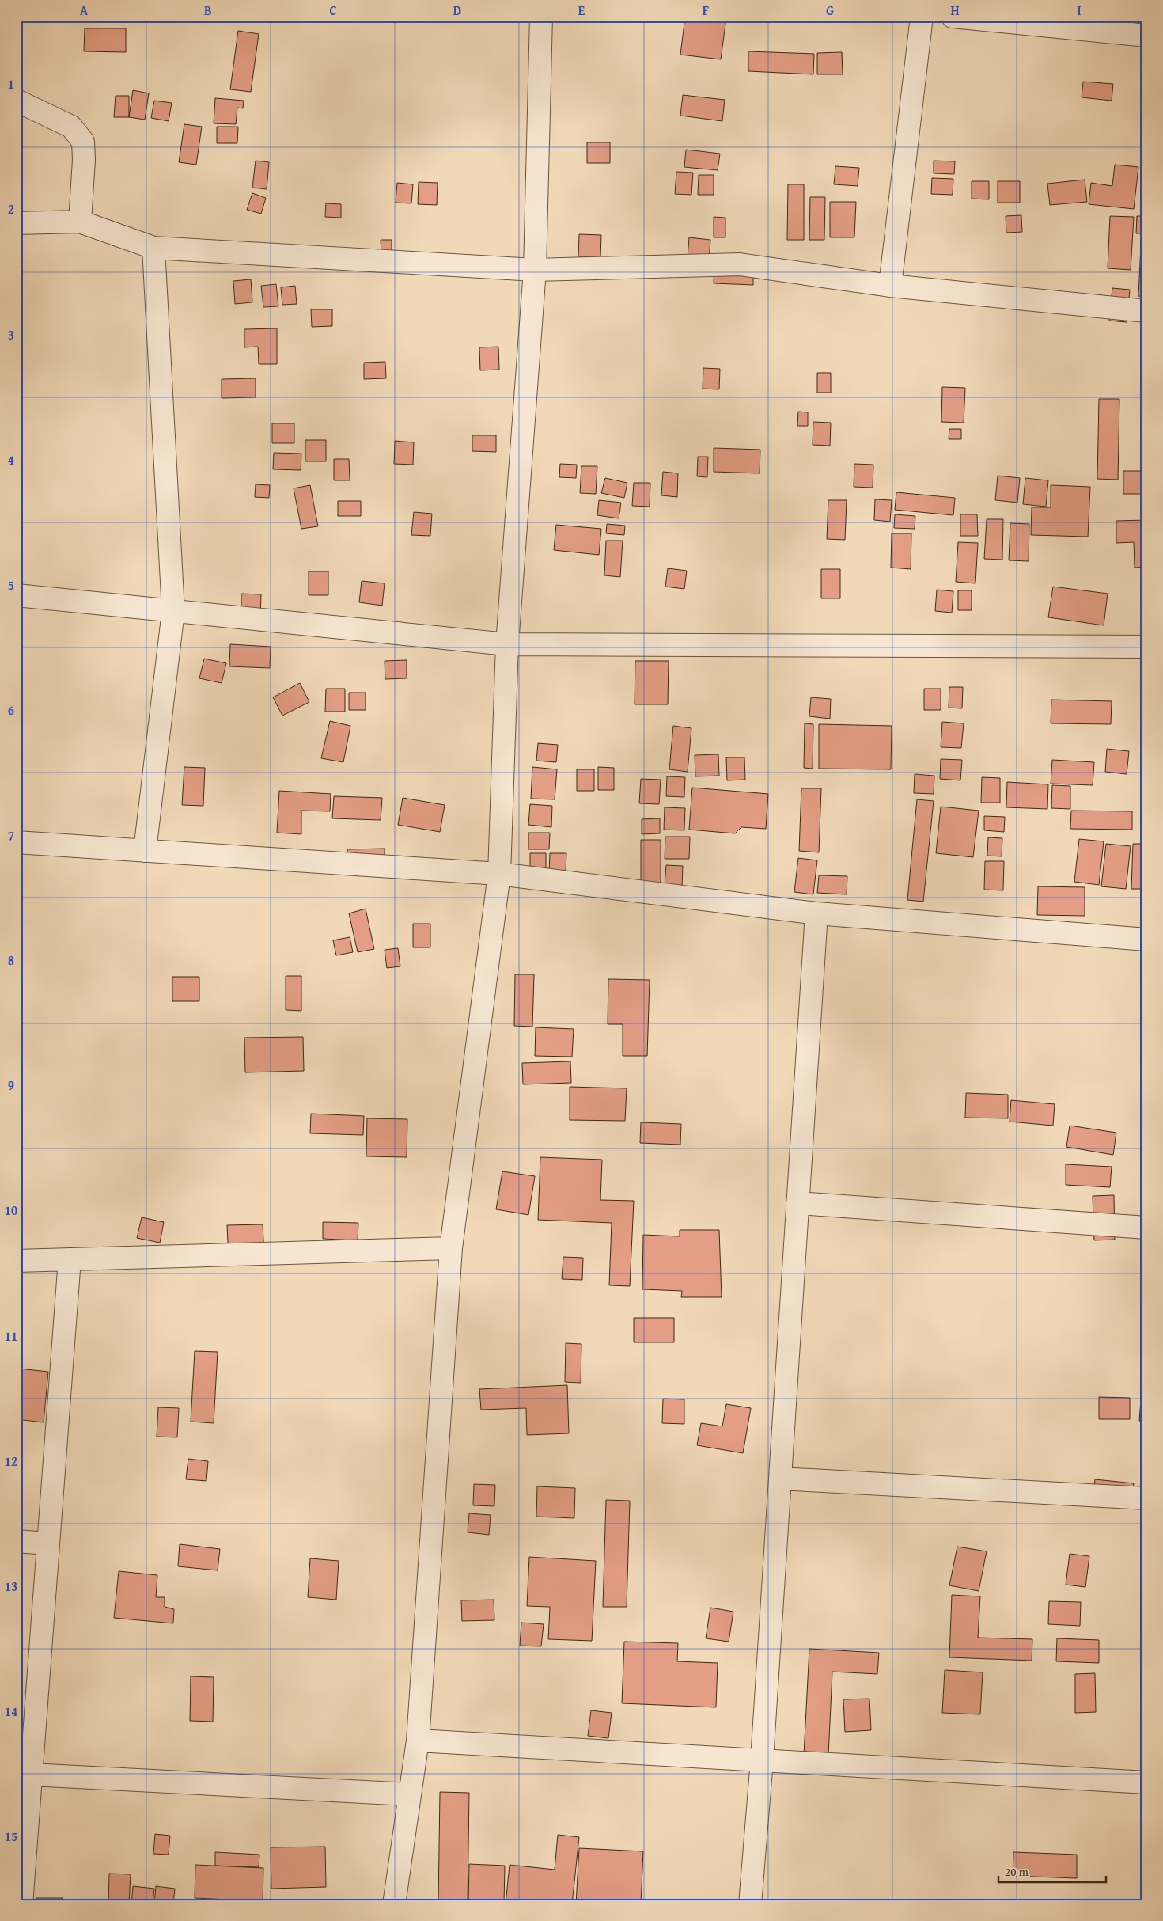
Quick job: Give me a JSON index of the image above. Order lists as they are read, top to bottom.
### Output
{
  "scale_bar": "20 m",
  "grid": {
    "columns": [
      "A",
      "B",
      "C",
      "D",
      "E",
      "F",
      "G",
      "H",
      "I"
    ],
    "rows": [
      "1",
      "2",
      "3",
      "4",
      "5",
      "6",
      "7",
      "8",
      "9",
      "10",
      "11",
      "12",
      "13",
      "14",
      "15"
    ]
  }
}
